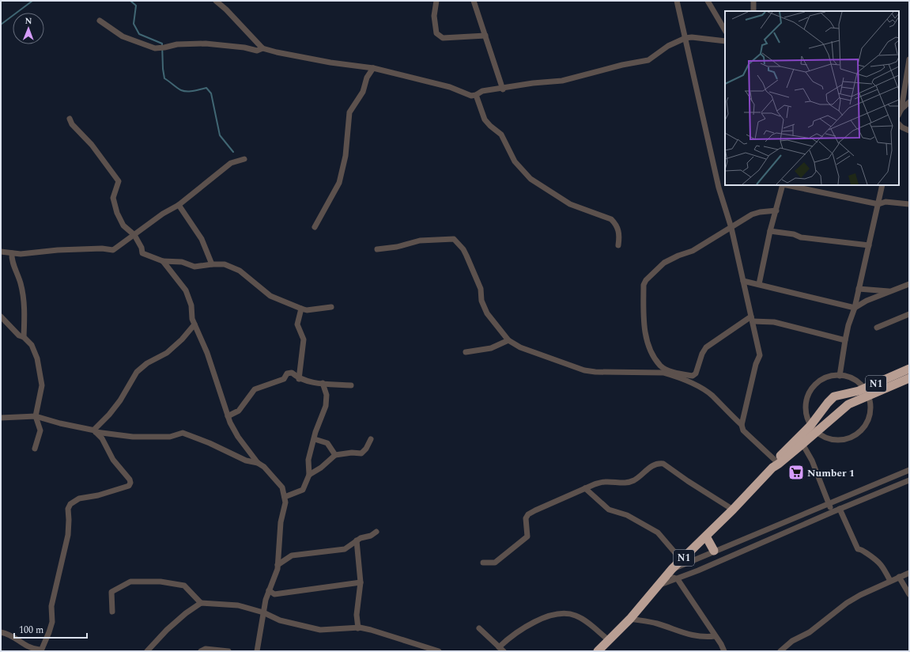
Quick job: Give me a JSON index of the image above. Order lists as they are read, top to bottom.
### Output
{
  "streets": {
    "highway": ["N1"]
  },
  "places": {
    "supermarket": ["Number 1"]
  },
  "scale_bar": "100 m",
  "north": "top"
}
